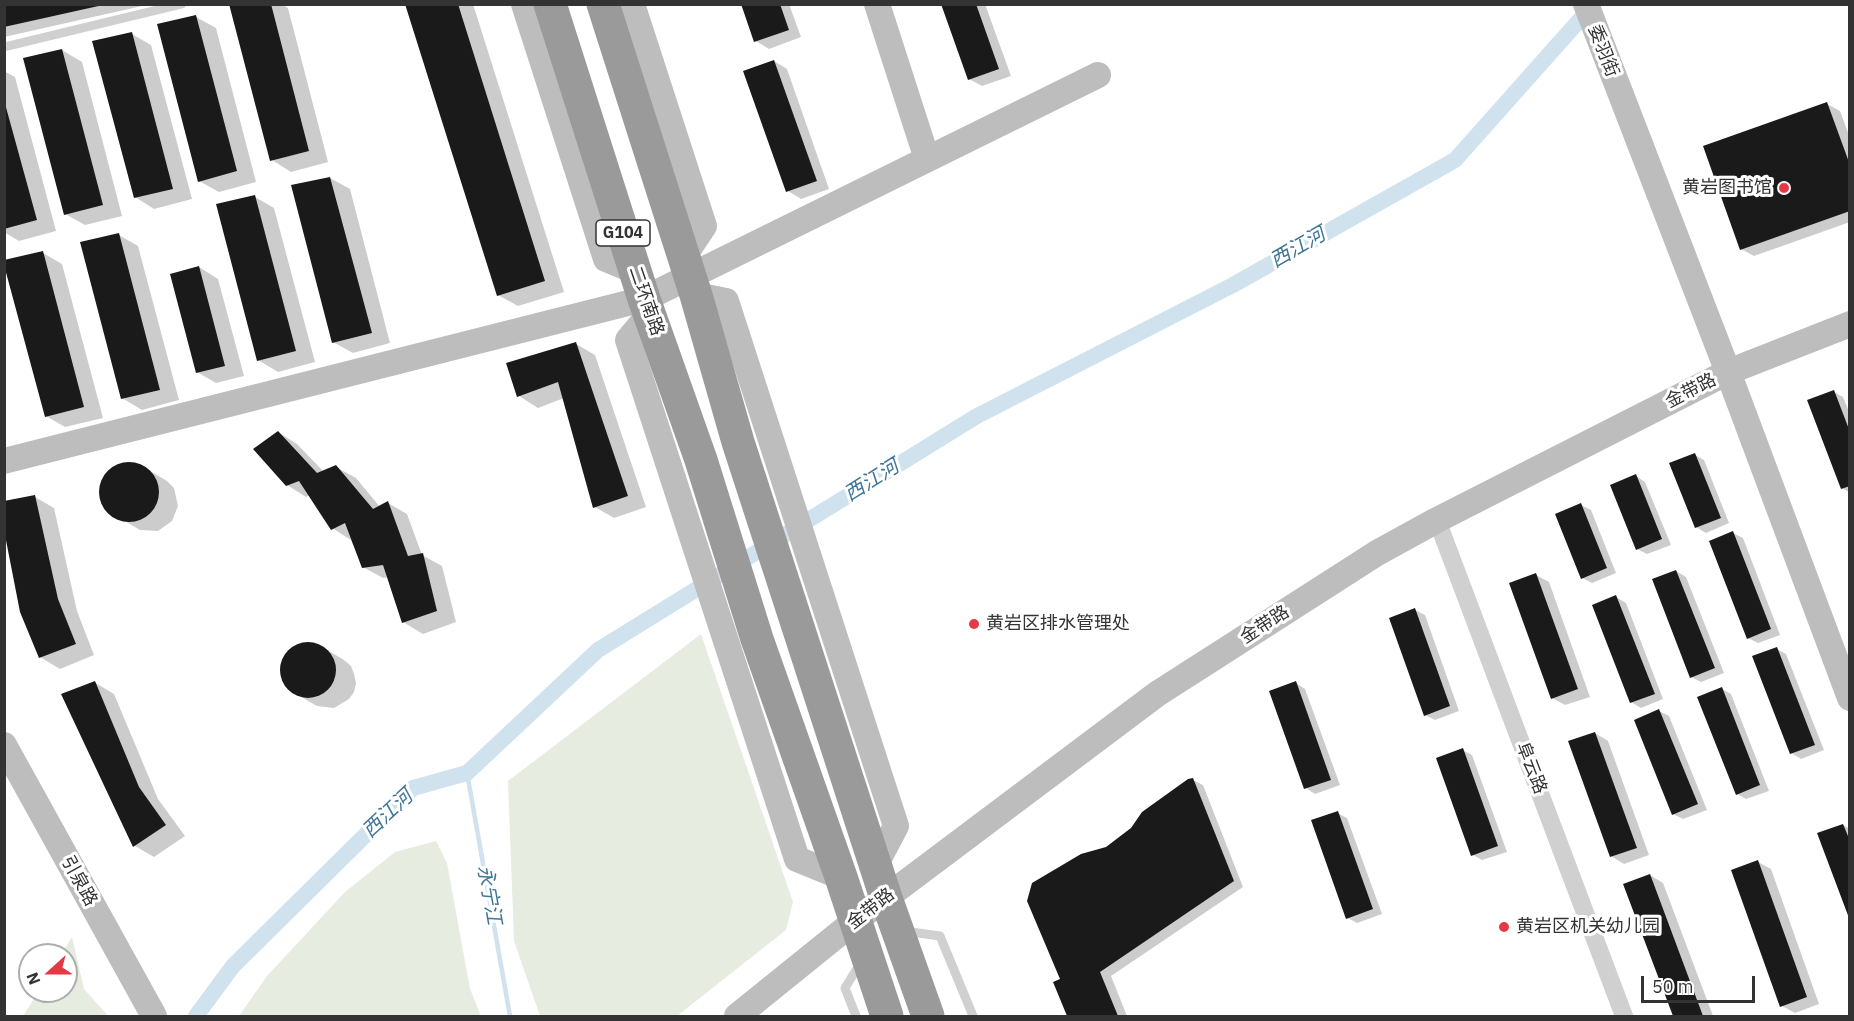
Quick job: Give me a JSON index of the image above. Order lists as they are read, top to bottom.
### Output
{
  "streets": {
    "highway": ["G104", "二环南路"],
    "street": [
      "委羽街",
      "金带路",
      "阜云路",
      "引泉路"
    ]
  },
  "crossings": [
    ["委羽街", "金带路"],
    ["二环南路", "金带路"],
    ["金带路", "阜云路"]
  ],
  "water": ["西江河", "永宁江"],
  "places": ["黄岩图书馆", "黄岩区排水管理处", "黄岩区机关幼儿园"],
  "scale_bar": "50 m",
  "north": "left"
}
